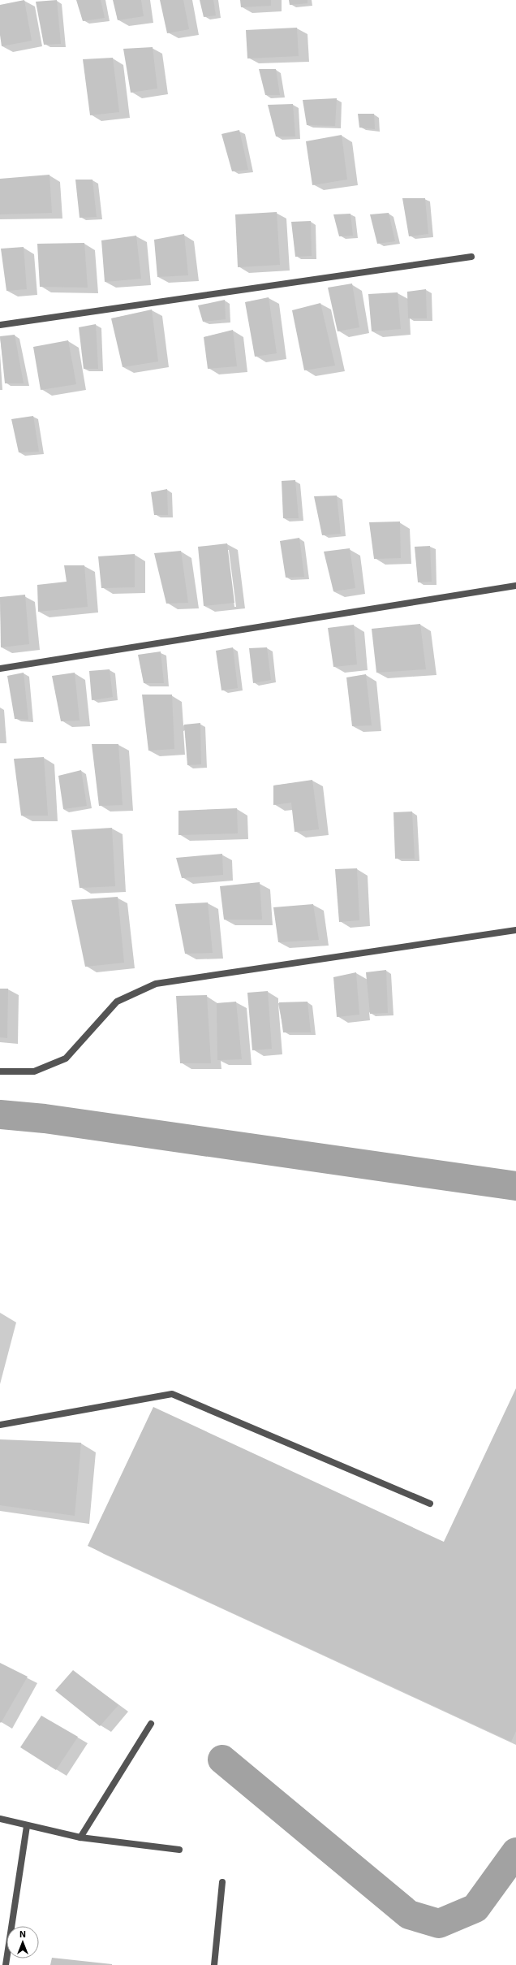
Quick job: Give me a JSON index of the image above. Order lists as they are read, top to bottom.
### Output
{
  "north": "top"
}
